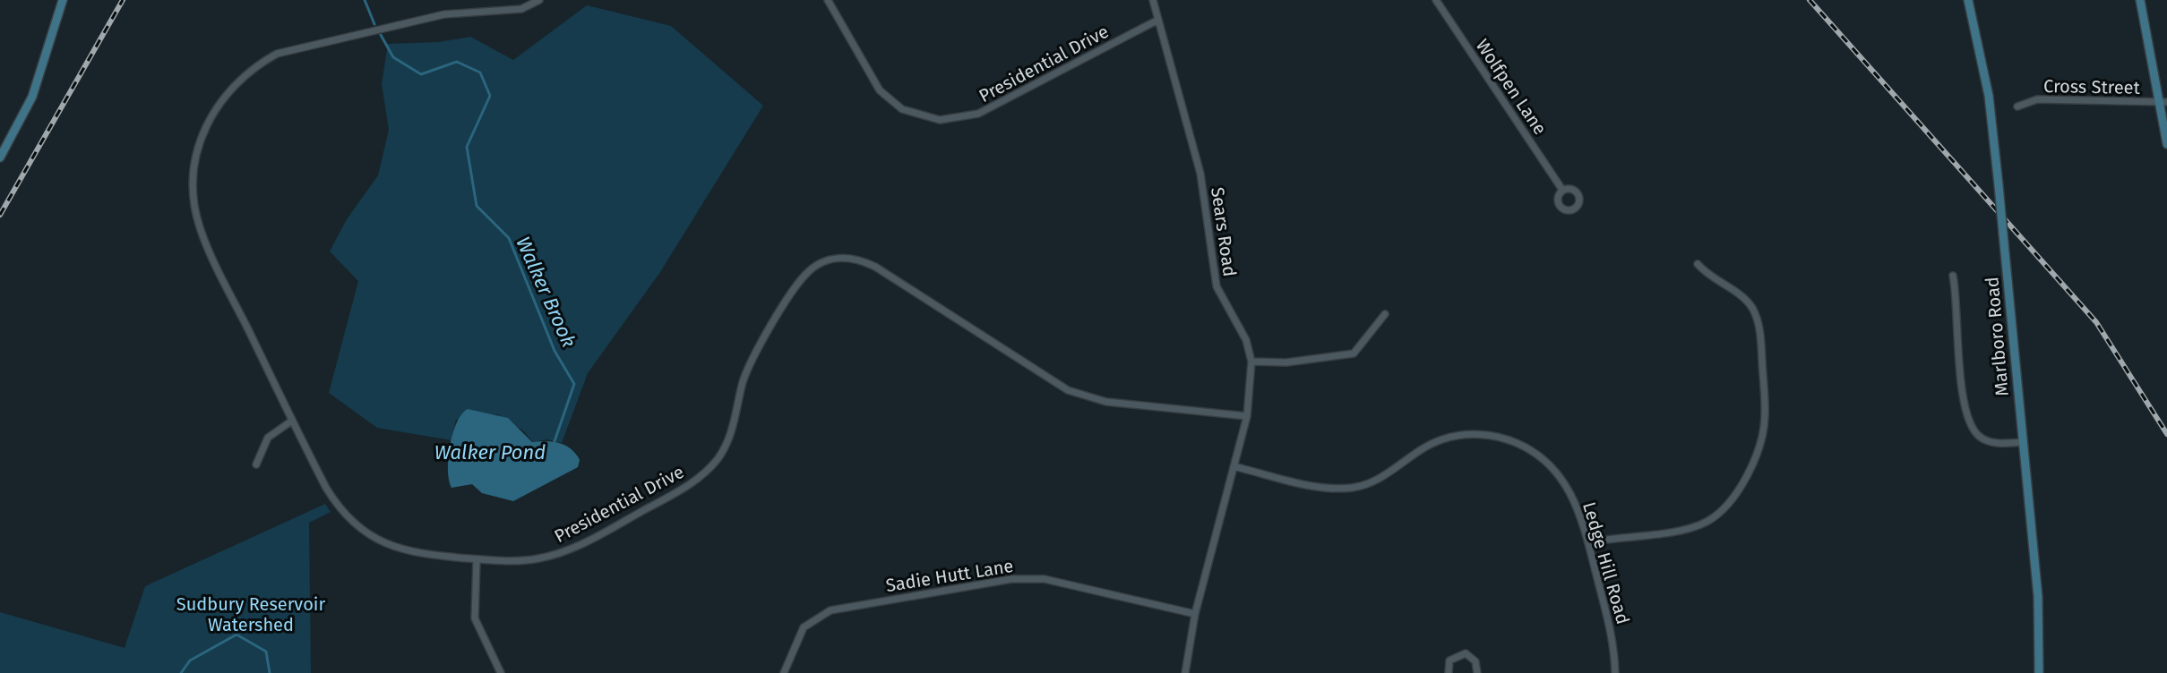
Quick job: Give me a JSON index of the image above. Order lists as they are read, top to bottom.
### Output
{
  "streets": {
    "main road": ["Marlboro Road"],
    "street": [
      "Presidential Drive",
      "Wolfpen Lane",
      "Cross Street",
      "Sears Road",
      "Ledge Hill Road",
      "Sadie Hutt Lane"
    ]
  },
  "crossings": [
    ["Presidential Drive", "Sears Road"],
    ["Sears Road", "Ledge Hill Road"],
    ["Sears Road", "Sadie Hutt Lane"]
  ],
  "water": ["Walker Brook", "Walker Pond"],
  "parks": ["Sudbury Reservoir Watershed"]
}
